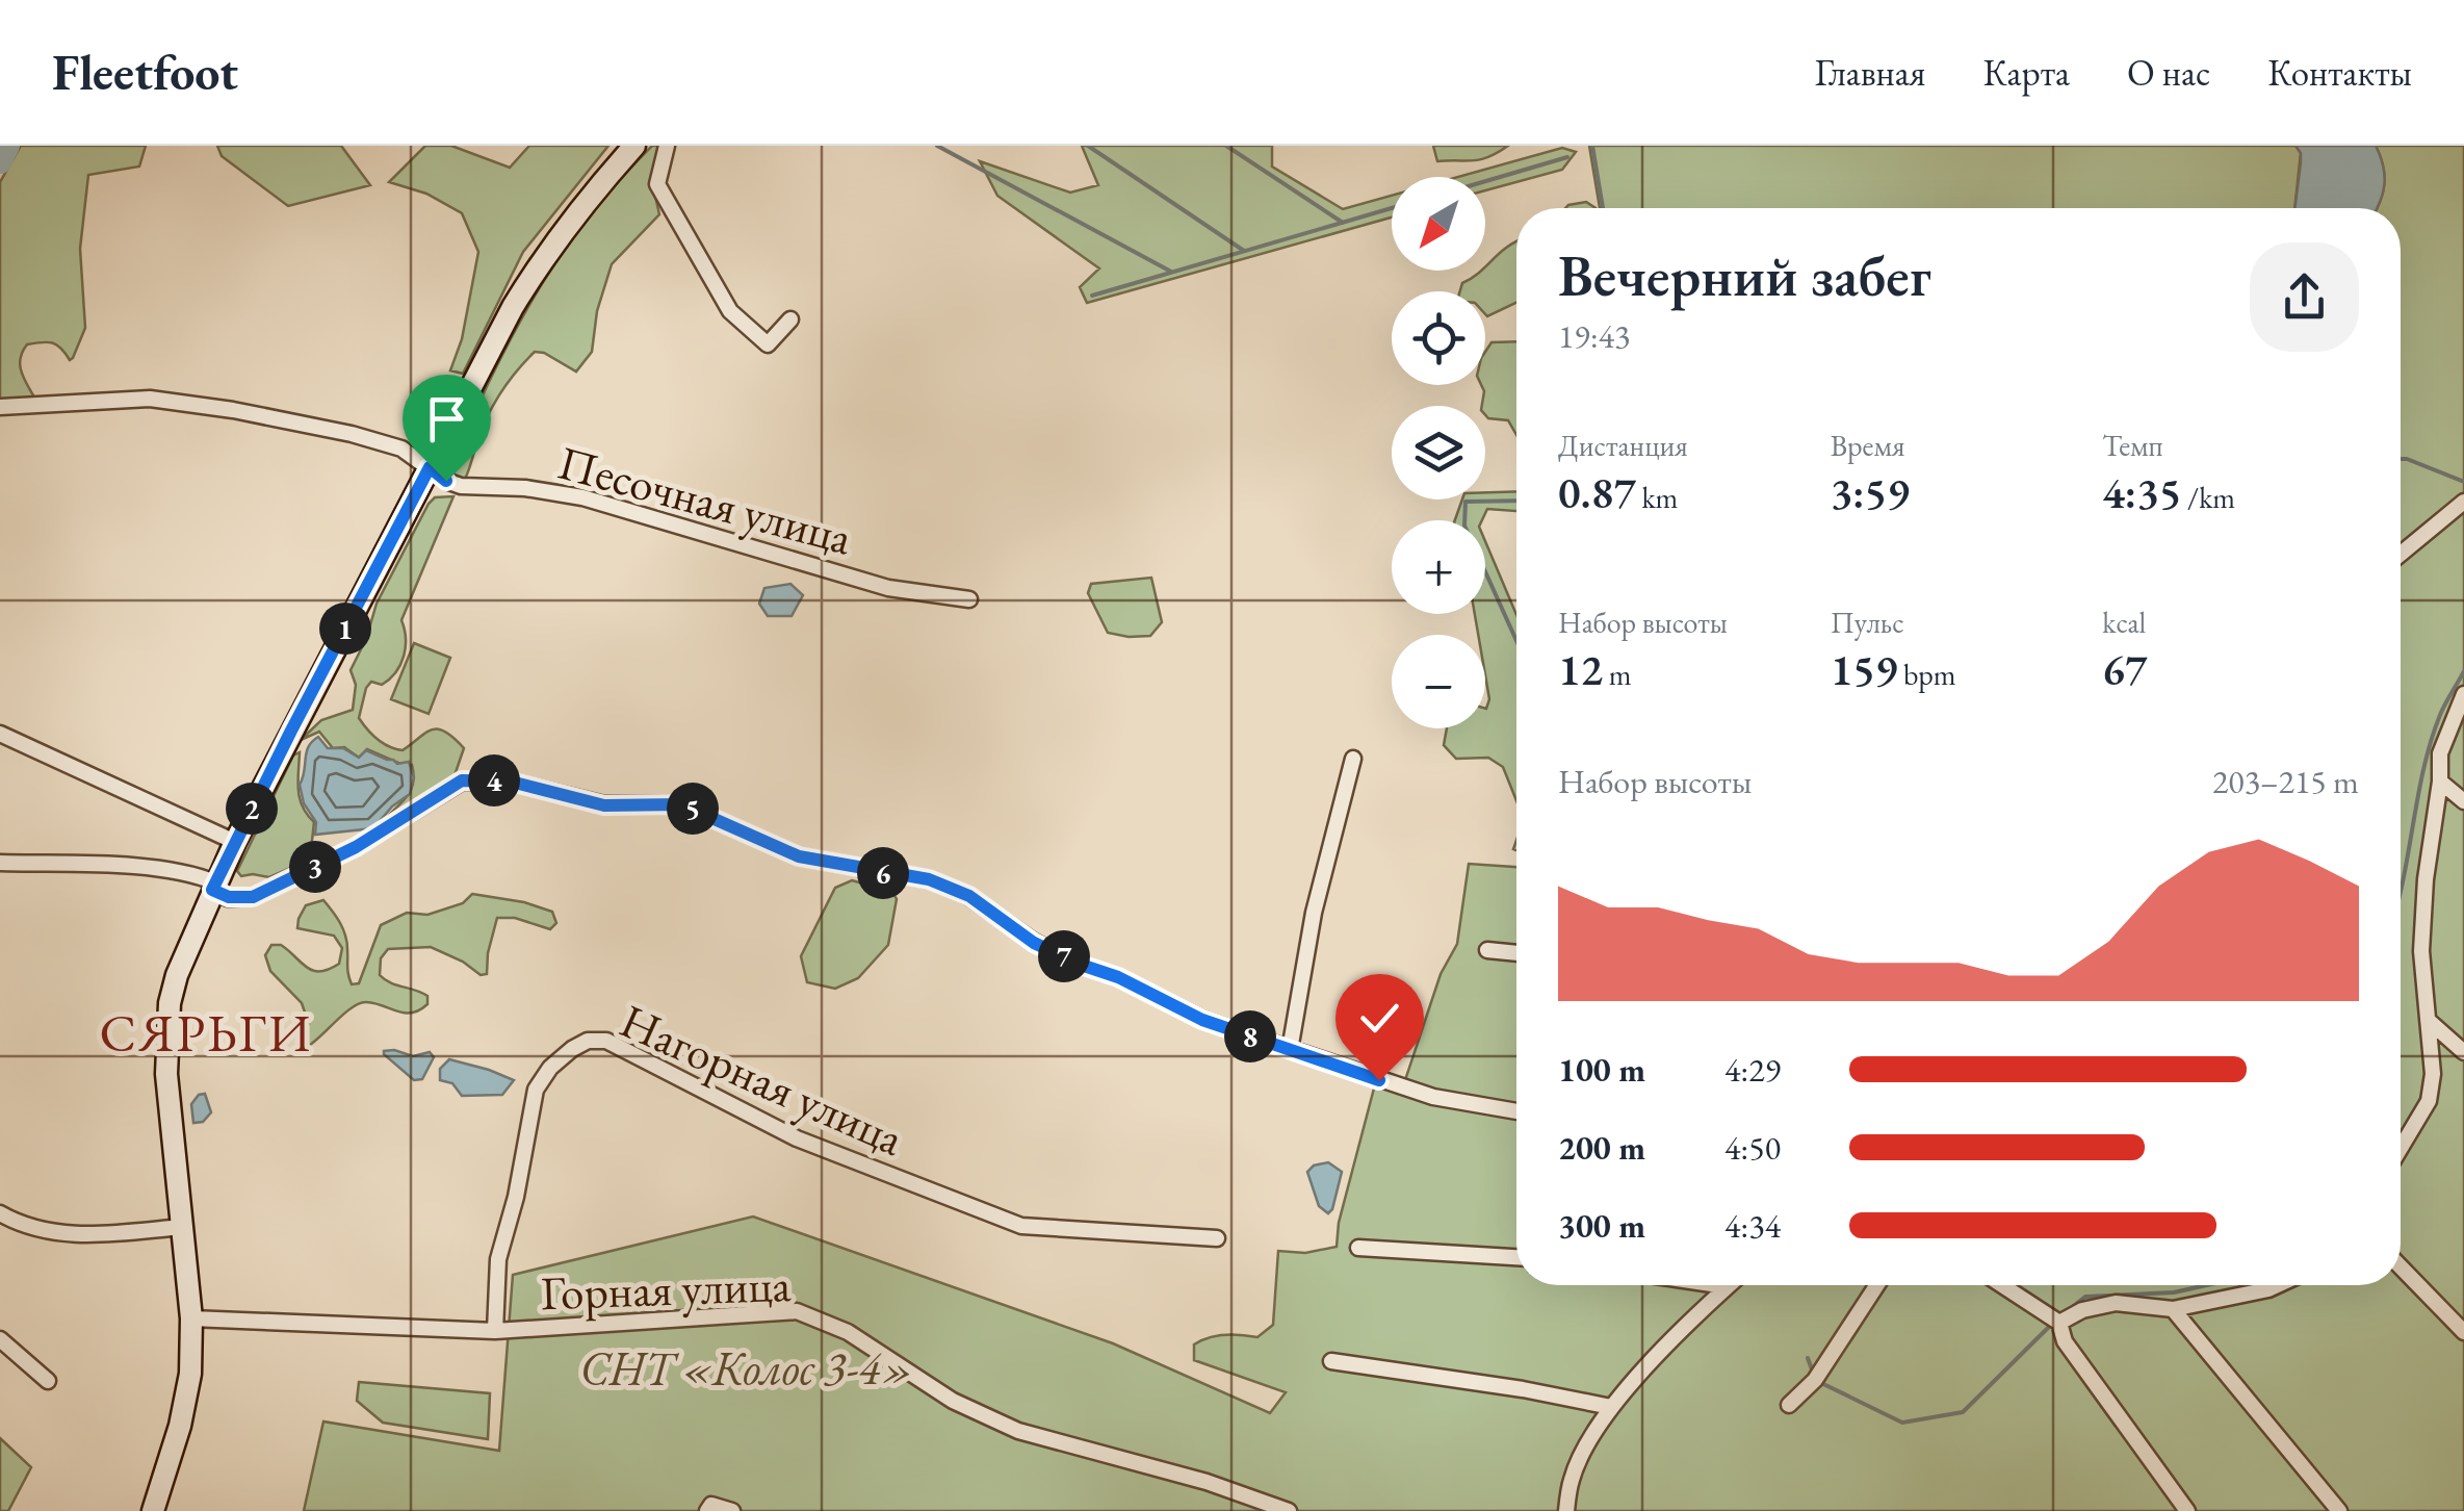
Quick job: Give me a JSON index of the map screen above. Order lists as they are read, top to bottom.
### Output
{
  "streets": {
    "street": ["Песочная улица", "Нагорная улица", "Горная улица"]
  },
  "crossings": [
    ["Нагорная улица", "Горная улица"]
  ],
  "districts": ["СЯРЬГИ"],
  "parks": ["СНТ «Колос 3-4»"],
  "north": "bottom left",
  "page": {
    "header": "Fleetfoot",
    "nav": [
      "Главная",
      "Карта",
      "О нас",
      "Контакты"
    ],
    "map_buttons": ["+", "−"],
    "heading": ["Вечерний забег", "19:43"],
    "stats": [
      ["Дистанция", "0.87 km"],
      ["Время", "3:59"],
      ["Темп", "4:35 /km"],
      ["Набор высоты", "12 m"],
      ["Пульс", "159 bpm"],
      ["kcal", "67"]
    ],
    "pins": [
      "1",
      "4",
      "2",
      "5",
      "3",
      "6",
      "7",
      "8"
    ],
    "chart": ["Набор высоты", "203–215 m"],
    "list": [
      {
        "name": "100 m",
        "note": "4:29"
      },
      {
        "name": "200 m",
        "note": "4:50"
      },
      {
        "name": "300 m",
        "note": "4:34"
      }
    ]
  }
}
